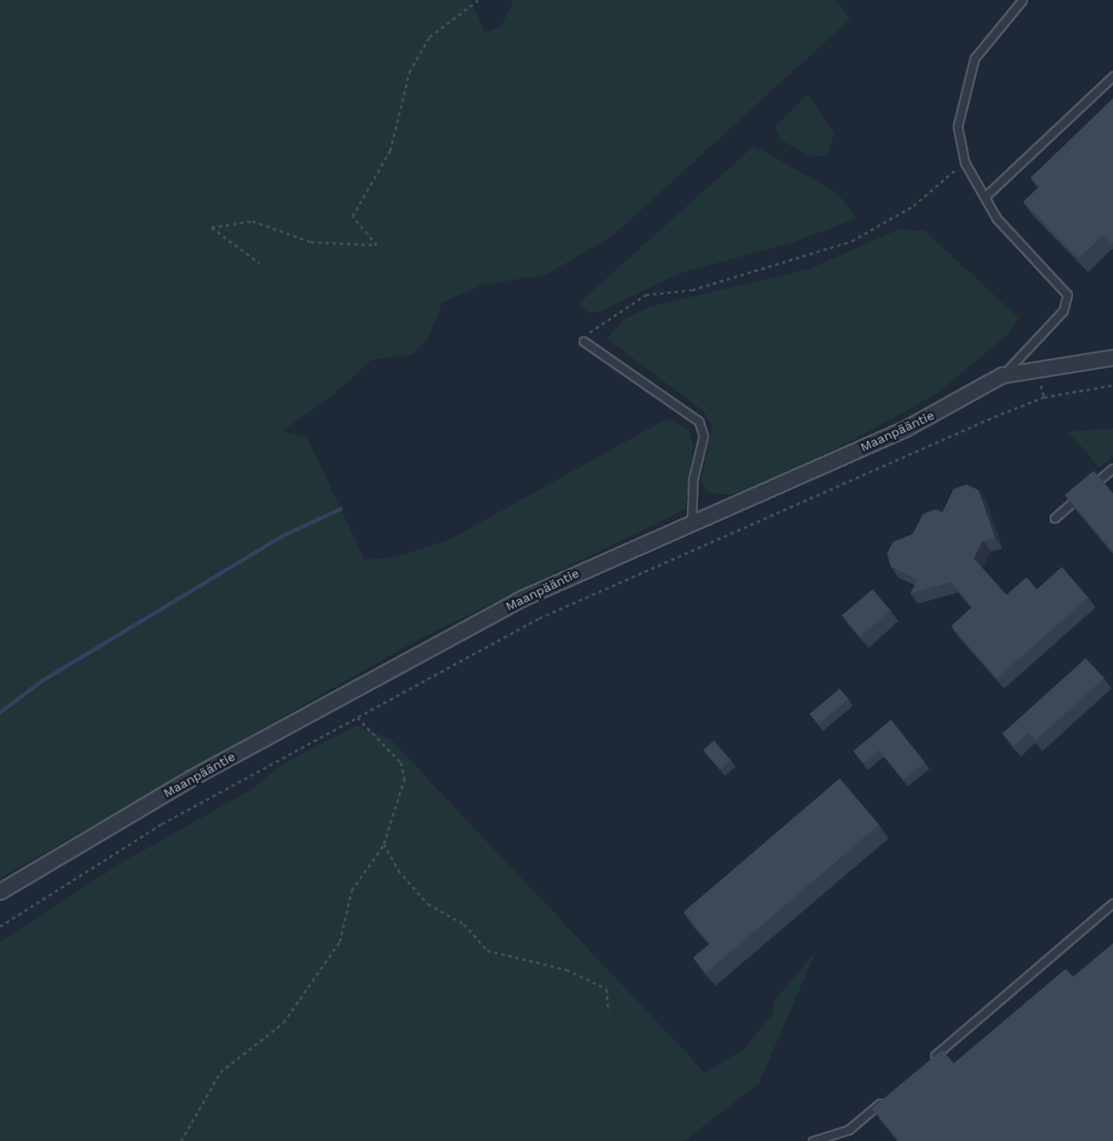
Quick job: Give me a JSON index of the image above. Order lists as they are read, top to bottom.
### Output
{
  "streets": {
    "street": ["Maanpääntie"]
  }
}
